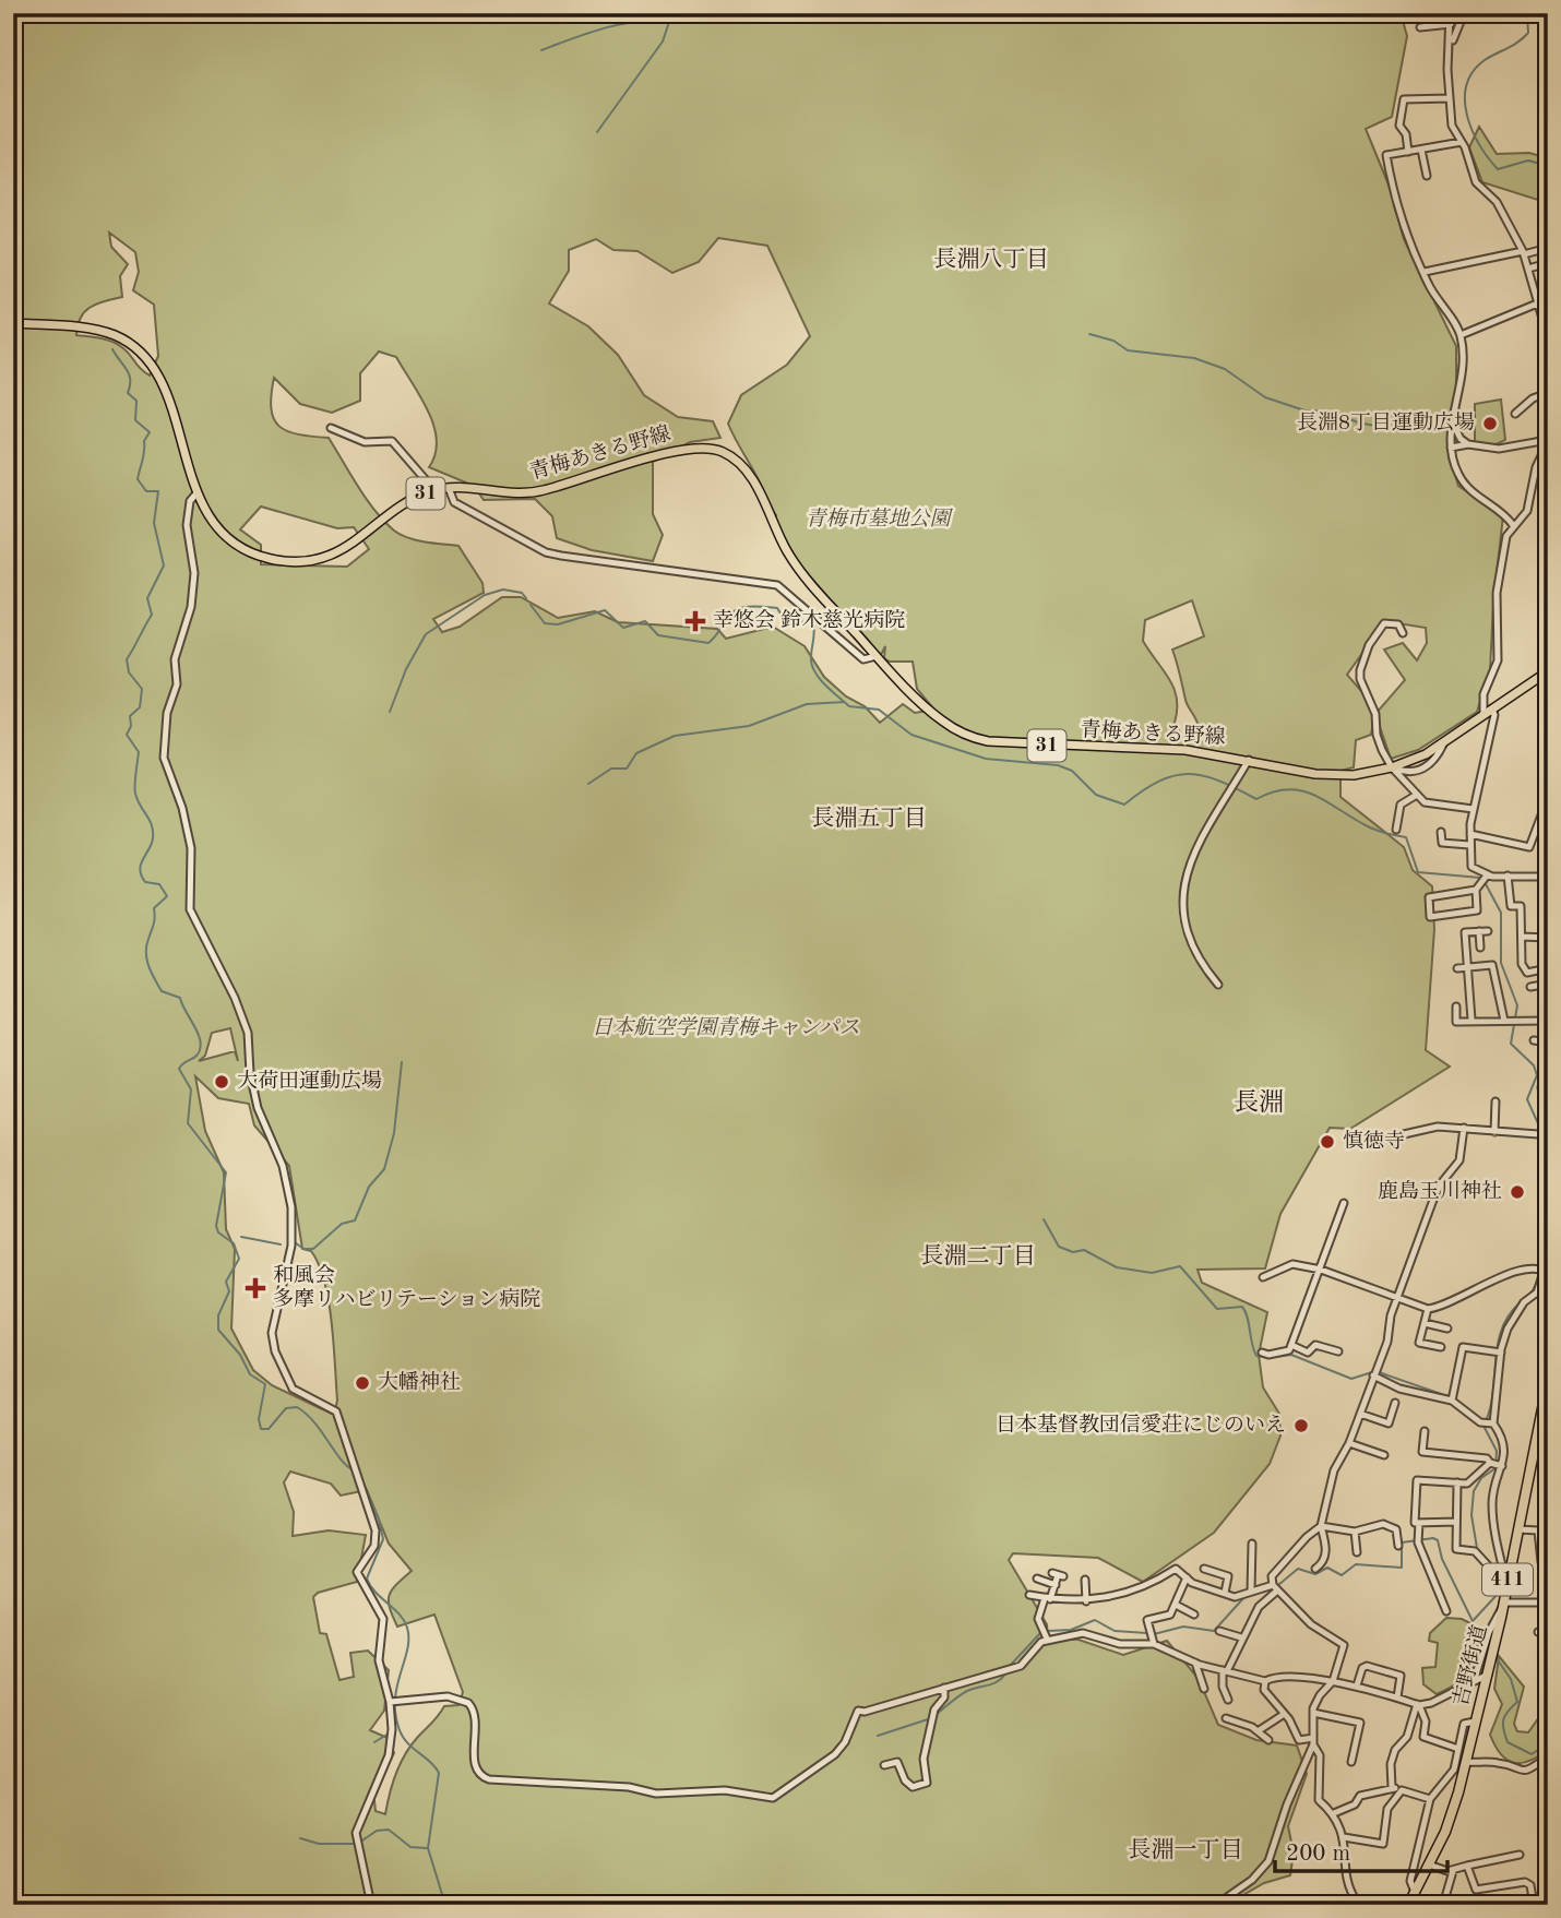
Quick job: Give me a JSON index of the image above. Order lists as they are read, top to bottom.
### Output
{
  "streets": {
    "highway": ["411", "吉野街道"],
    "main road": ["青梅あきる野線", "31"]
  },
  "districts": [
    "長淵八丁目",
    "長淵五丁目",
    "長淵",
    "長淵二丁目",
    "長淵一丁目"
  ],
  "parks": ["青梅市墓地公園", "日本航空学園青梅キャンパス"],
  "places": {
    "other": [
      "長淵8丁目運動広場",
      "大荷田運動広場",
      "慎徳寺",
      "鹿島玉川神社",
      "大幡神社",
      "日本基督教団信愛荘にじのいえ"
    ],
    "health": ["幸悠会 鈴木慈光病院", "和風会 多摩リハビリテーション病院"]
  },
  "scale_bar": "200 m"
}
